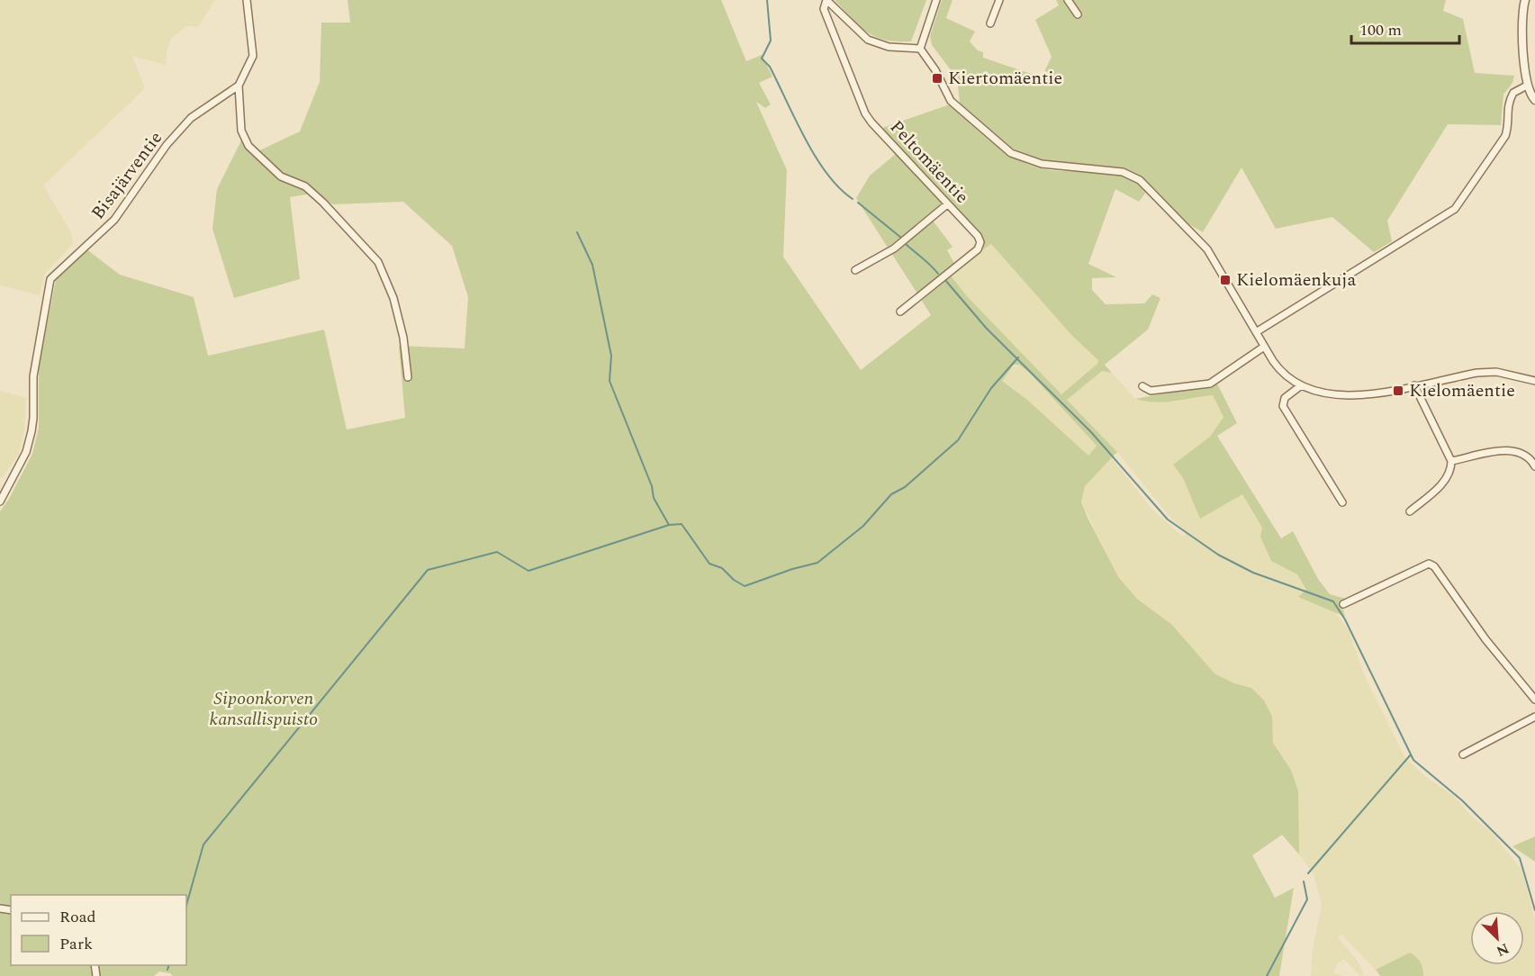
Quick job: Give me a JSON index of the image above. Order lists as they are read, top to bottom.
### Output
{
  "streets": {
    "street": ["Peltomäentie", "Bisajärventie"]
  },
  "parks": ["Sipoonkorven kansallispuisto"],
  "places": {
    "transit": ["Kiertomäentie", "Kielomäenkuja", "Kielomäentie"]
  },
  "legend": ["Road", "Park"],
  "scale_bar": "100 m",
  "north": "bottom right"
}
